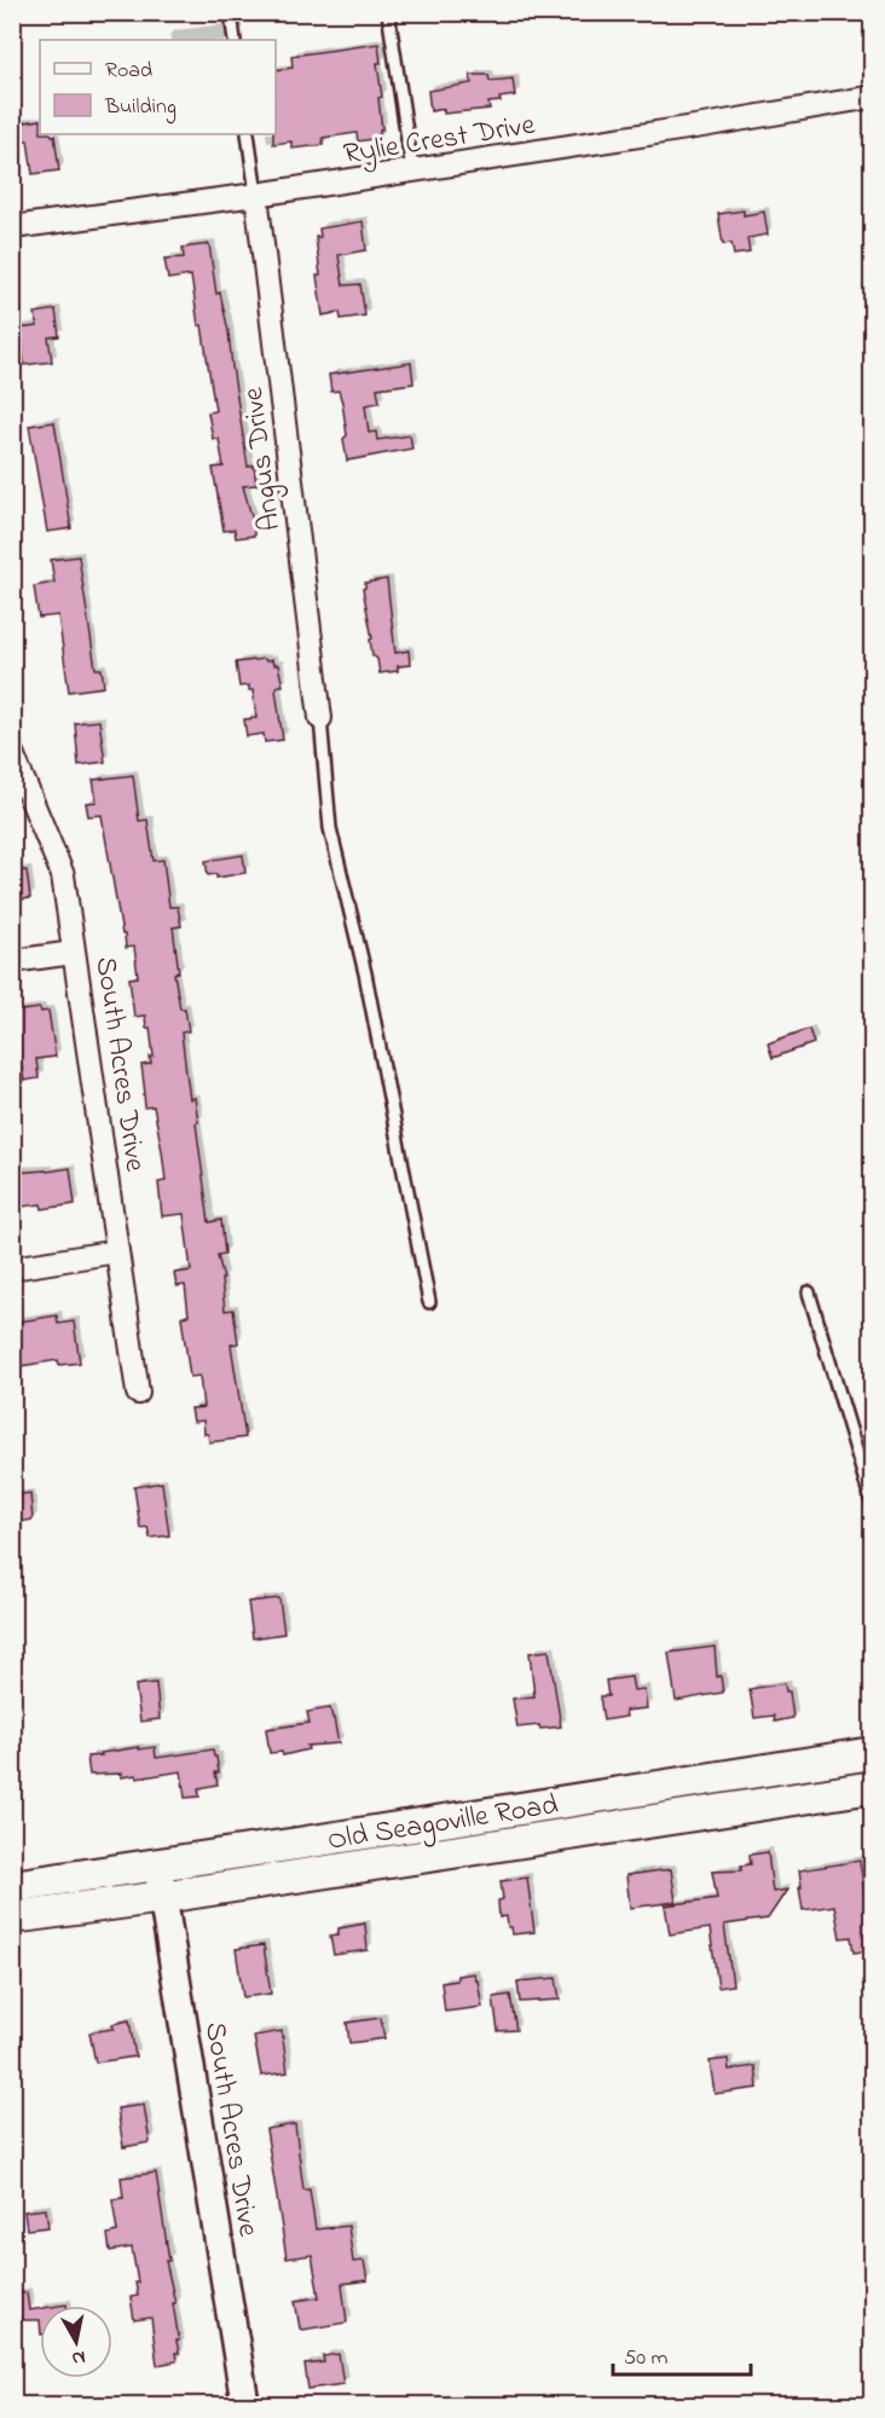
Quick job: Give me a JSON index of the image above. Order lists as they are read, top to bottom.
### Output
{
  "streets": {
    "main road": ["Old Seagoville Road"],
    "street": ["Rylie Crest Drive", "Angus Drive", "South Acres Drive"]
  },
  "crossings": [
    ["Rylie Crest Drive", "Angus Drive"],
    ["South Acres Drive", "Old Seagoville Road"]
  ],
  "legend": ["Road", "Building"],
  "scale_bar": "50 m",
  "north": "bottom"
}
